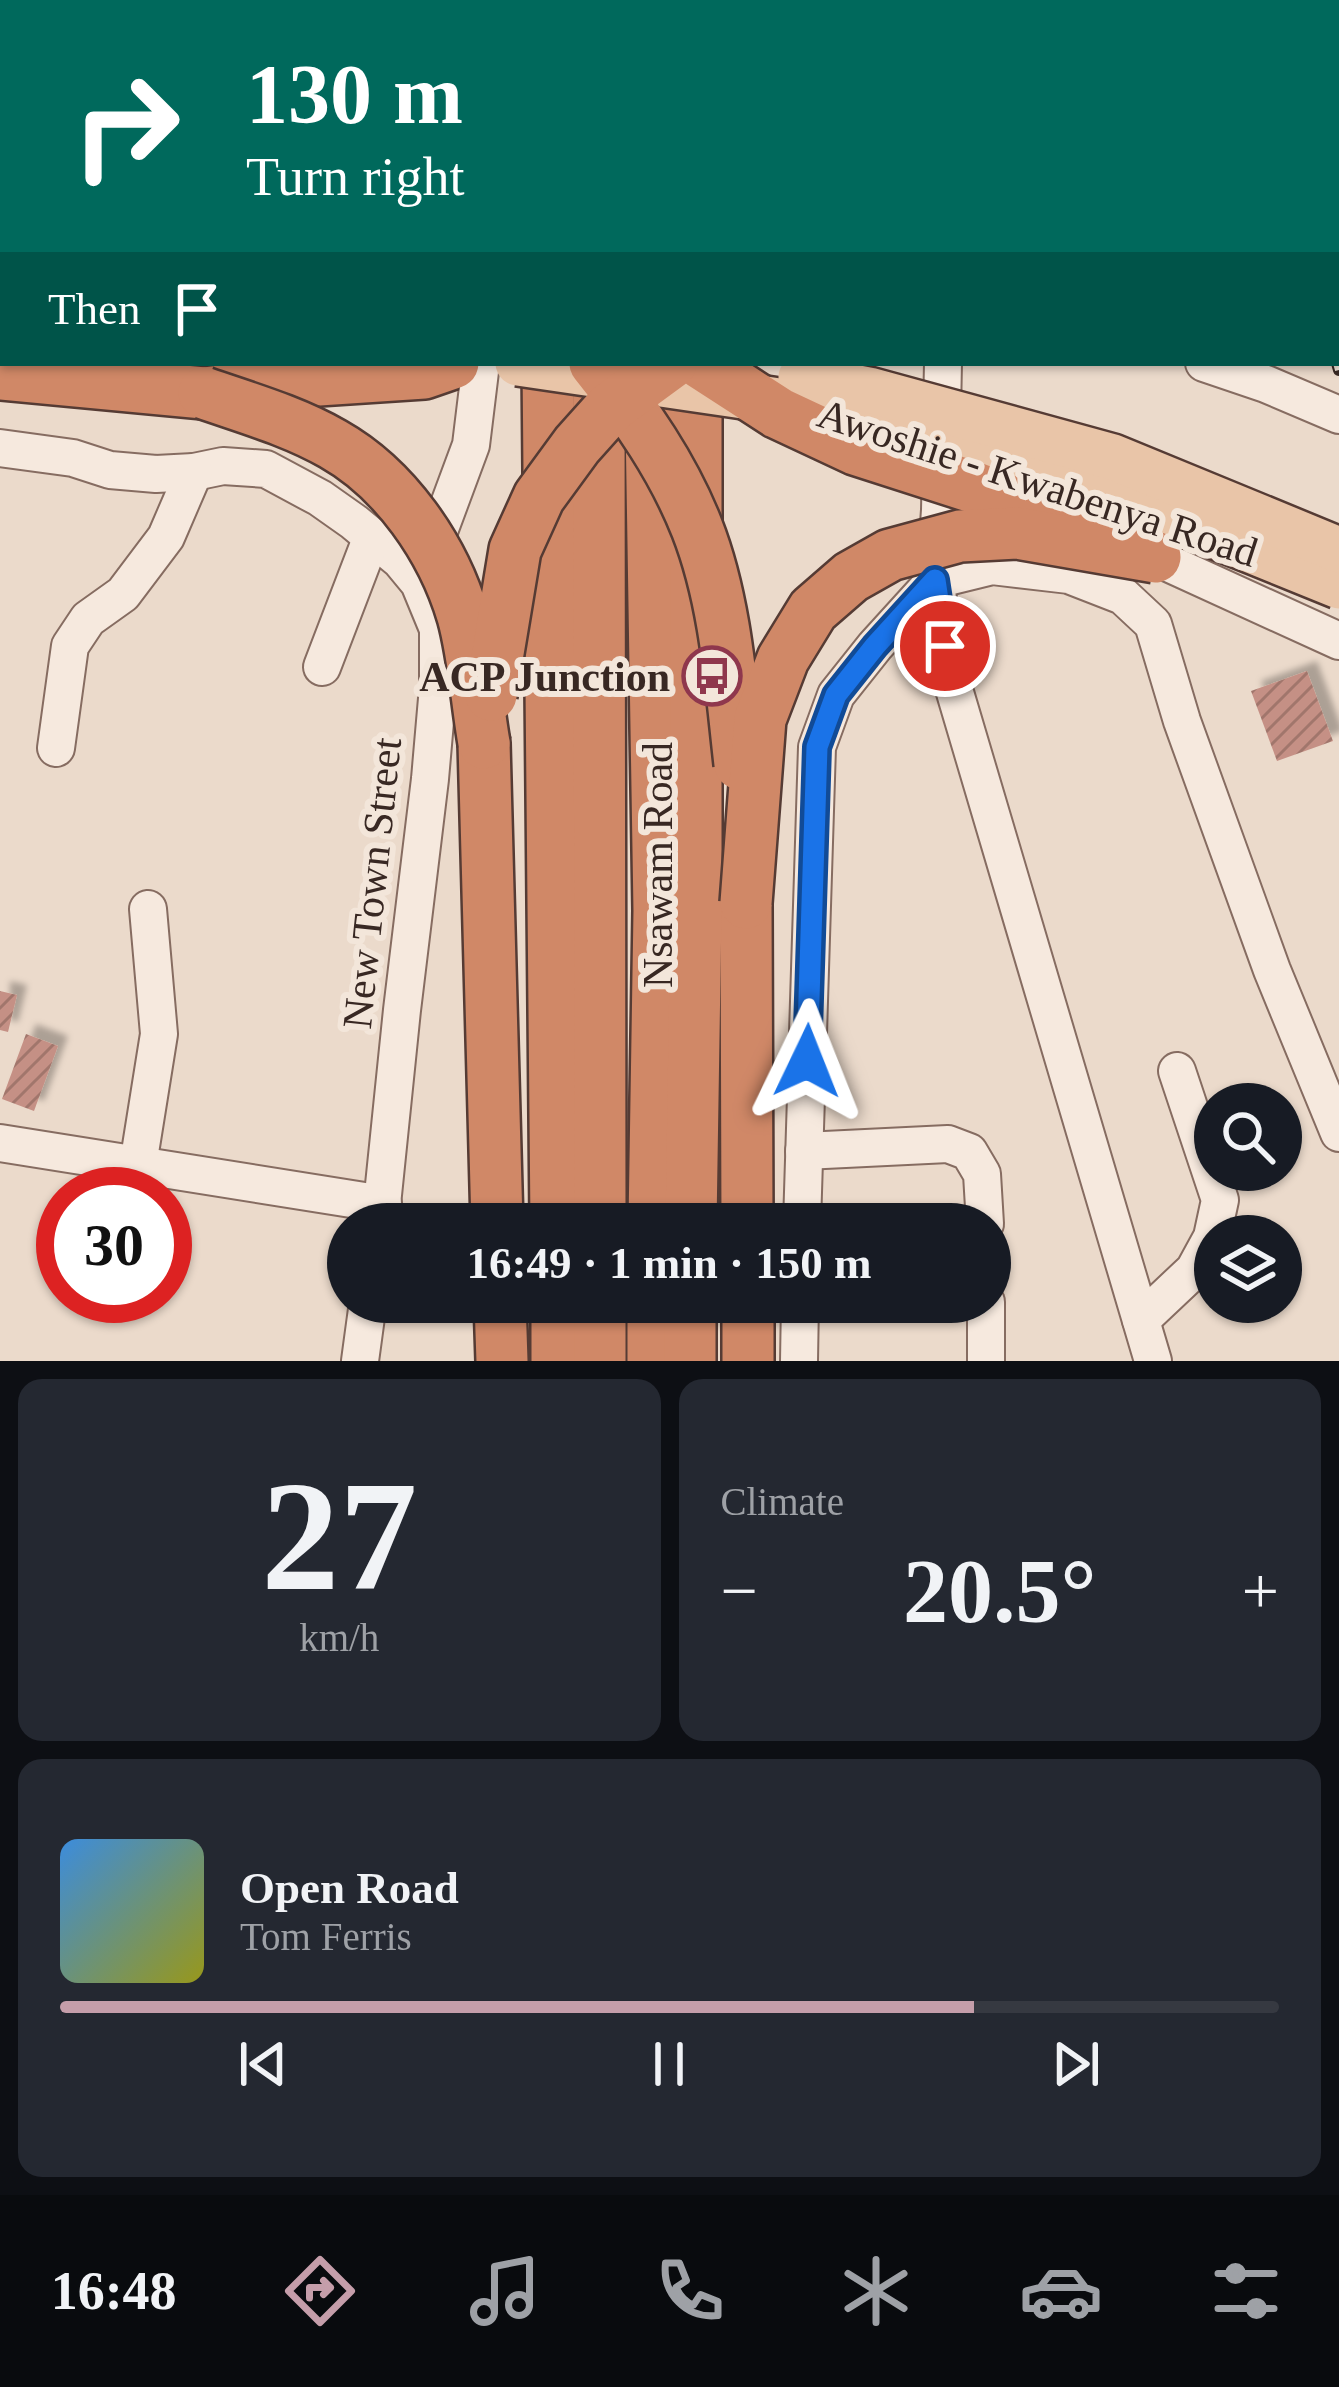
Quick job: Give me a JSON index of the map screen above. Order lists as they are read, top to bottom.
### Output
{
  "streets": {
    "highway": ["Nsawam Road"],
    "main road": ["Awoshie - Kwabenya Road"],
    "street": ["New Town Street"]
  },
  "places": {
    "bus stop": ["ACP Junction"]
  },
  "page": {
    "turn": ["130 m", "Turn right"],
    "then": "Then",
    "limit": "30",
    "trip": "16:49 · 1 min · 150 m",
    "tile": [
      ["27", "km/h"],
      "Climate"
    ],
    "heat": ["−", "20.5°", "+"],
    "song": ["Open Road", "Tom Ferris"],
    "tabs": "16:48"
  }
}
